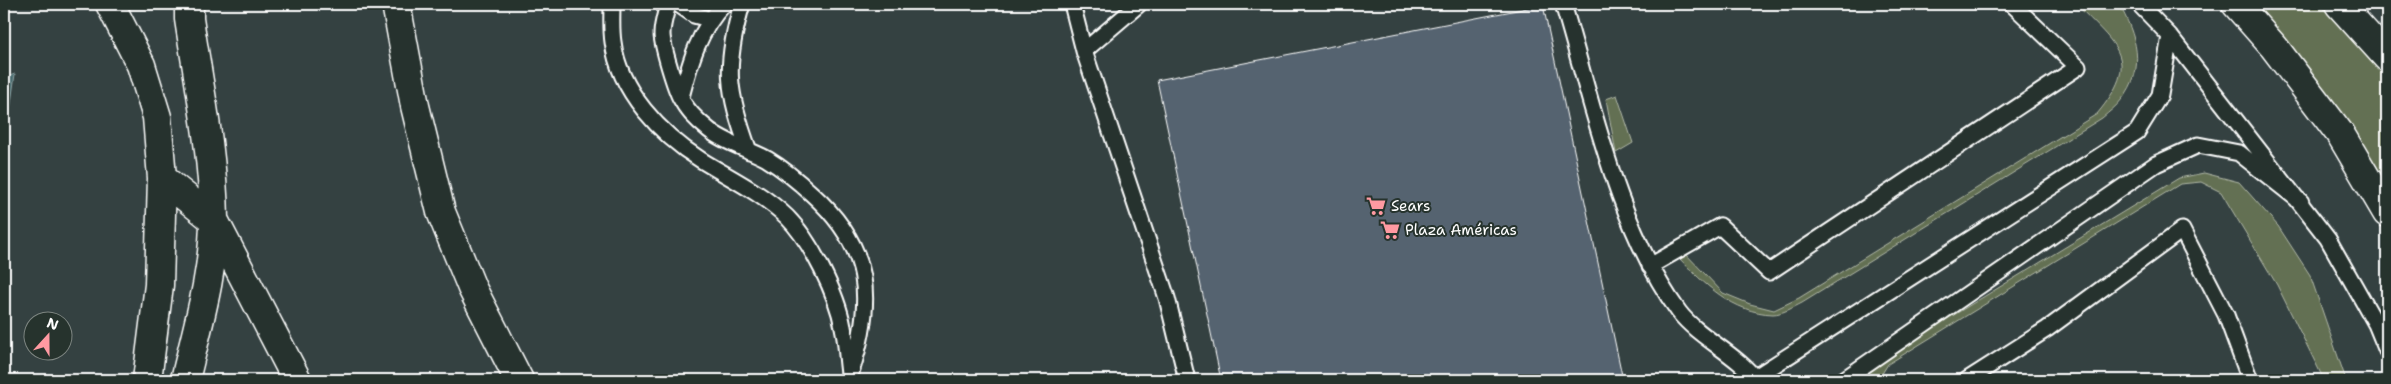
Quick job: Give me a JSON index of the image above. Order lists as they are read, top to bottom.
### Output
{
  "places": {
    "supermarket": ["Sears", "Plaza Américas"]
  },
  "north": "top"
}
